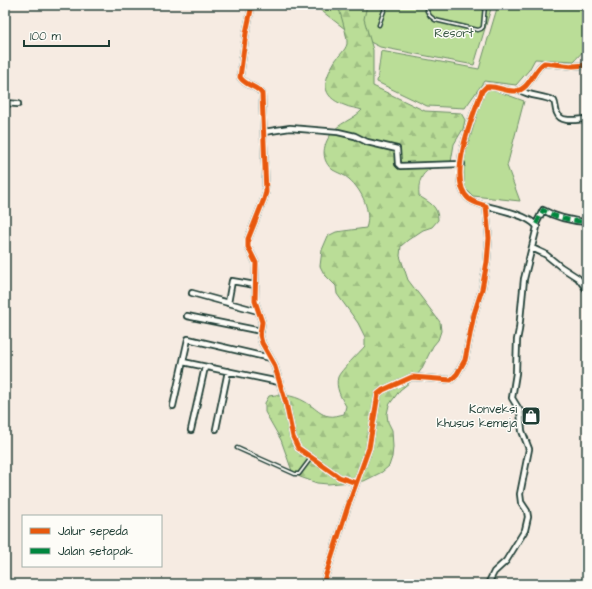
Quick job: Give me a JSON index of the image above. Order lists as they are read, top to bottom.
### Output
{
  "parks": ["Resort"],
  "places": {
    "shop": ["Konveksi khusus kemeja"]
  },
  "legend": ["Jalur sepeda", "Jalan setapak"],
  "scale_bar": "100 m"
}
